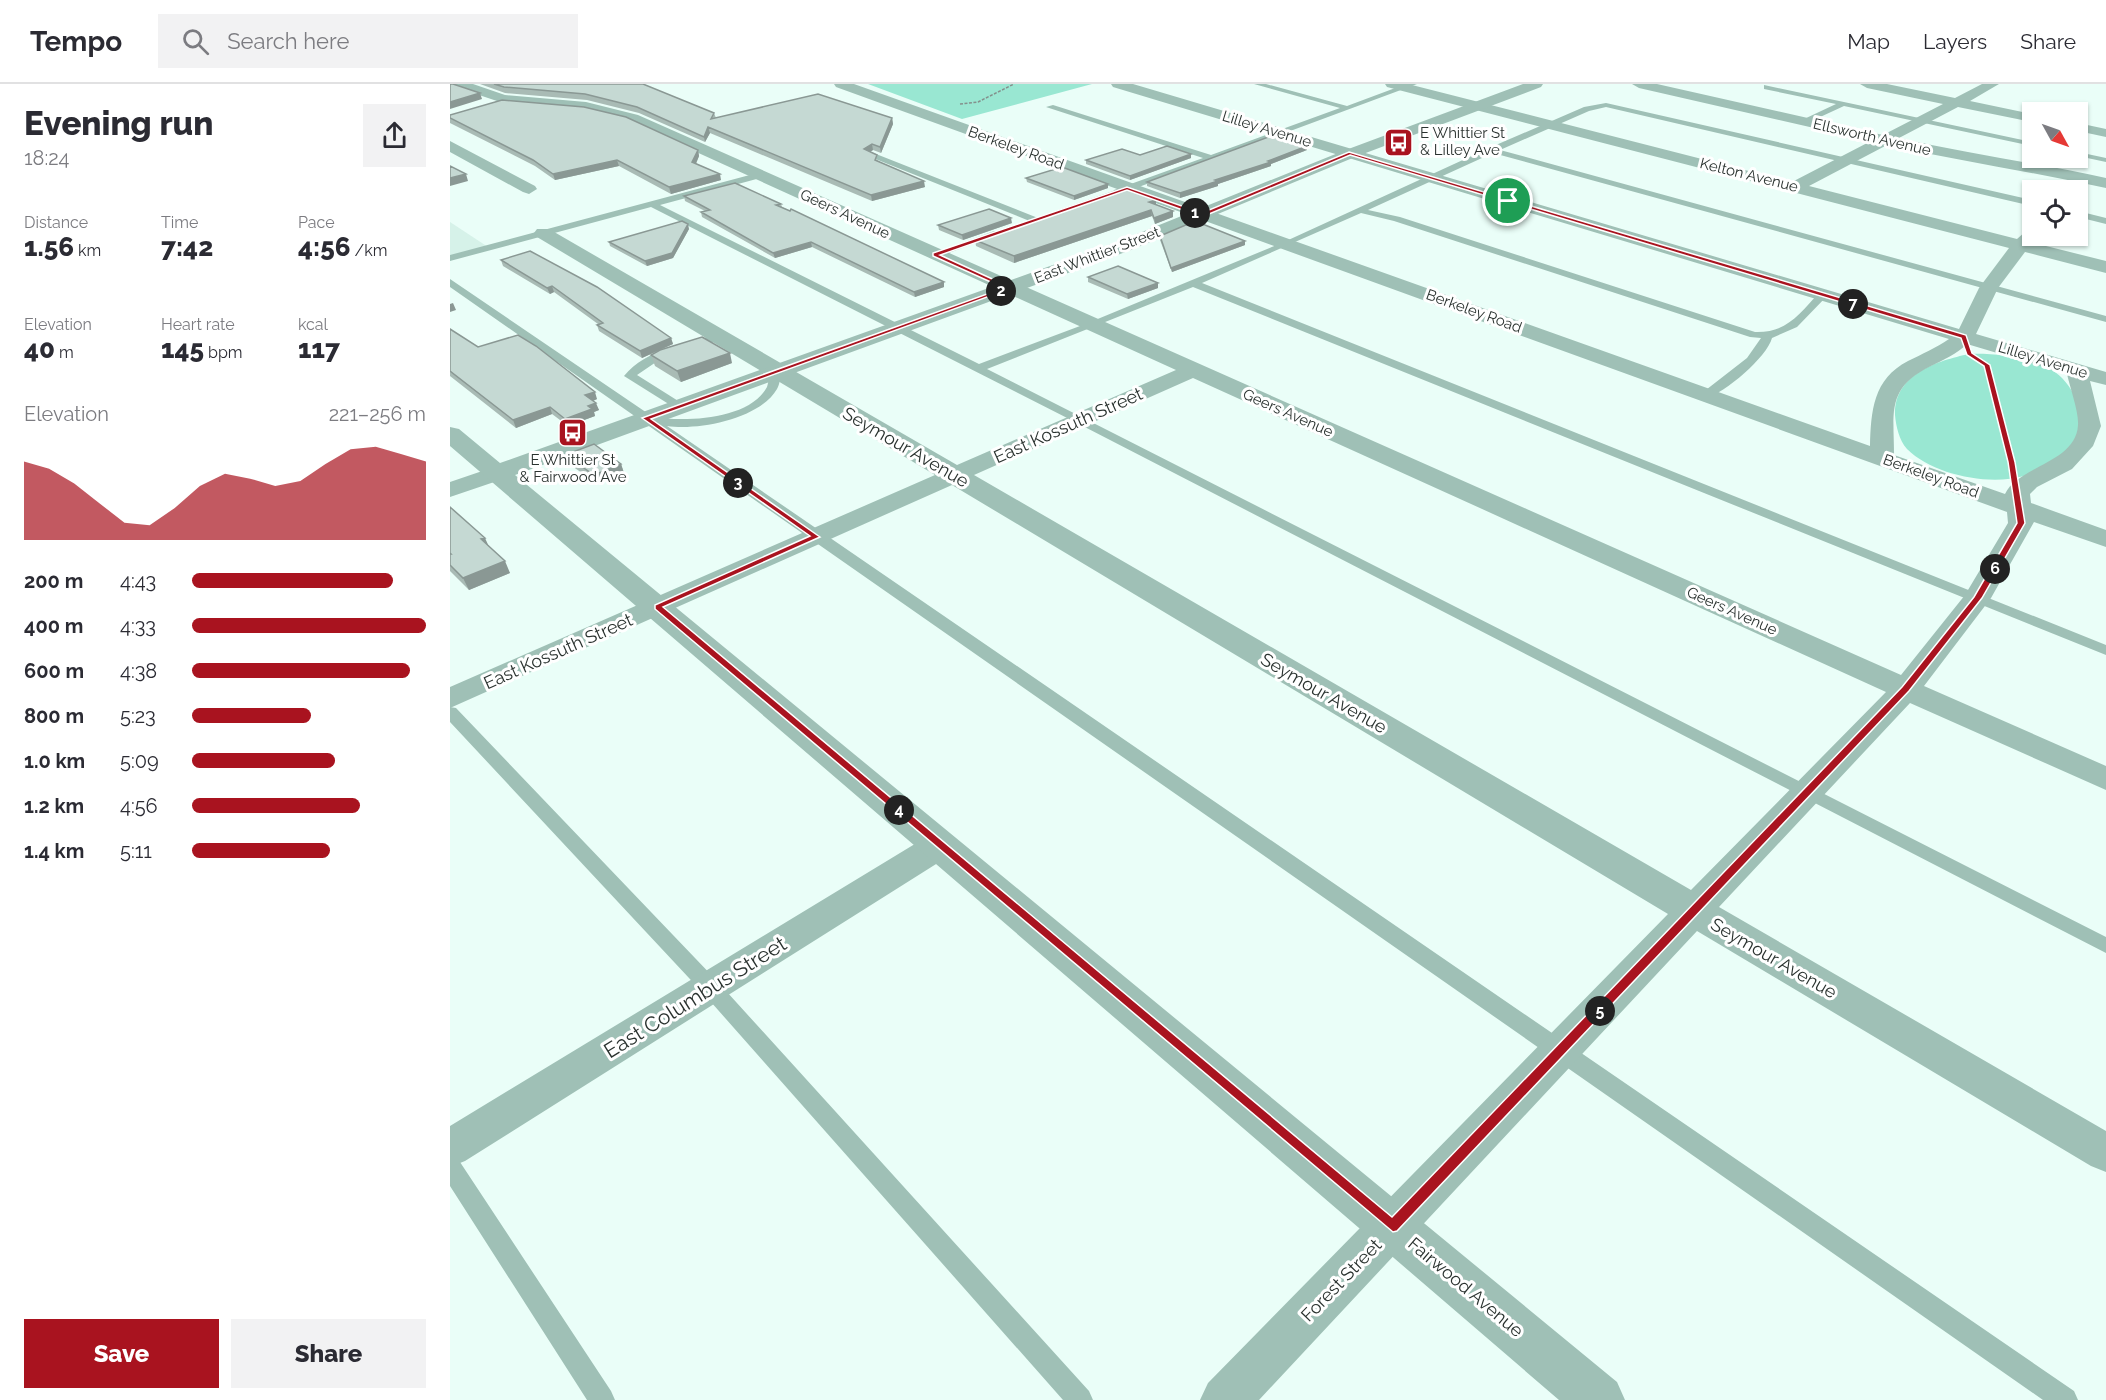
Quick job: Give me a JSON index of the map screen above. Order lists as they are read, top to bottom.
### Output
{
  "streets": {
    "street": [
      "Lilley Avenue",
      "Ellsworth Avenue",
      "Berkeley Road",
      "Kelton Avenue",
      "Geers Avenue",
      "East Whittier Street",
      "East Kossuth Street",
      "Seymour Avenue",
      "East Columbus Street",
      "Forest Street",
      "Fairwood Avenue"
    ]
  },
  "crossings": [
    ["Lilley Avenue", "East Whittier Street"],
    ["Berkeley Road", "East Whittier Street"],
    ["Berkeley Road", "Forest Street"],
    ["Kelton Avenue", "East Whittier Street"],
    ["Geers Avenue", "East Whittier Street"],
    ["Geers Avenue", "East Kossuth Street"],
    ["Geers Avenue", "Forest Street"],
    ["East Whittier Street", "Seymour Avenue"],
    ["East Whittier Street", "Fairwood Avenue"],
    ["East Kossuth Street", "Seymour Avenue"],
    ["East Kossuth Street", "Fairwood Avenue"],
    ["Seymour Avenue", "Forest Street"],
    ["East Columbus Street", "Fairwood Avenue"],
    ["Forest Street", "Fairwood Avenue"]
  ],
  "places": {
    "bus stop": ["E Whittier St & Lilley Ave", "E Whittier St & Fairwood Ave"]
  },
  "north": "bottom right",
  "page": {
    "header": "Tempo",
    "search": "Search here",
    "nav": ["Map", "Layers", "Share"],
    "heading": ["Evening run", "18:24"],
    "stats": [
      ["Distance", "1.56 km"],
      ["Time", "7:42"],
      ["Pace", "4:56 /km"],
      ["Elevation", "40 m"],
      ["Heart rate", "145 bpm"],
      ["kcal", "117"]
    ],
    "pins": [
      "1",
      "2",
      "7",
      "3",
      "6",
      "4",
      "5"
    ],
    "chart": ["Elevation", "221–256 m"],
    "list": [
      {
        "name": "200 m",
        "note": "4:43"
      },
      {
        "name": "400 m",
        "note": "4:33"
      },
      {
        "name": "600 m",
        "note": "4:38"
      },
      {
        "name": "800 m",
        "note": "5:23"
      },
      {
        "name": "1.0 km",
        "note": "5:09"
      },
      {
        "name": "1.2 km",
        "note": "4:56"
      },
      {
        "name": "1.4 km",
        "note": "5:11"
      }
    ],
    "buttons": ["Save", "Share"]
  }
}
